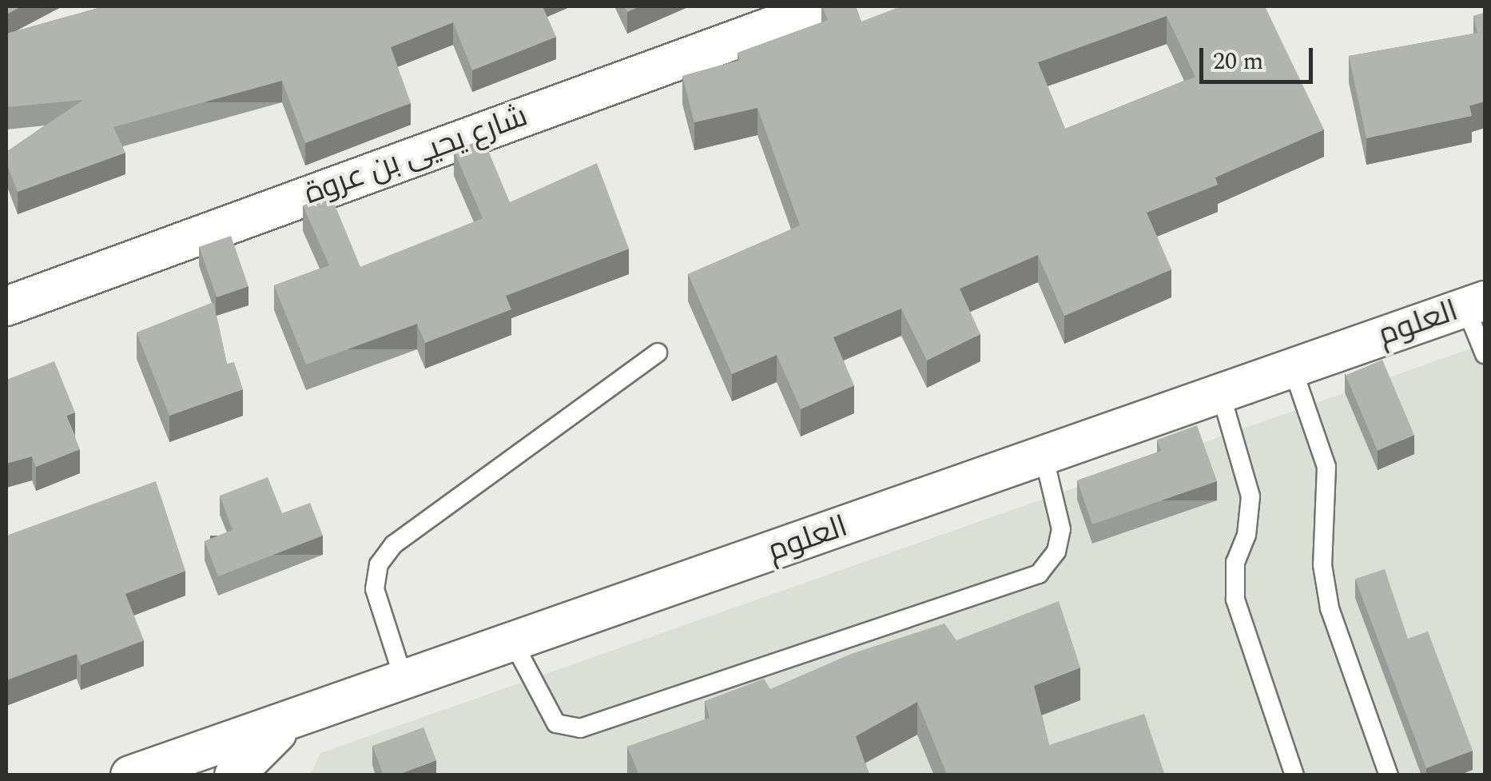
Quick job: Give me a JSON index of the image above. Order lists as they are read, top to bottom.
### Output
{
  "streets": {
    "street": ["شارع يحيى بن عروة", "العلوم"]
  },
  "scale_bar": "20 m"
}
